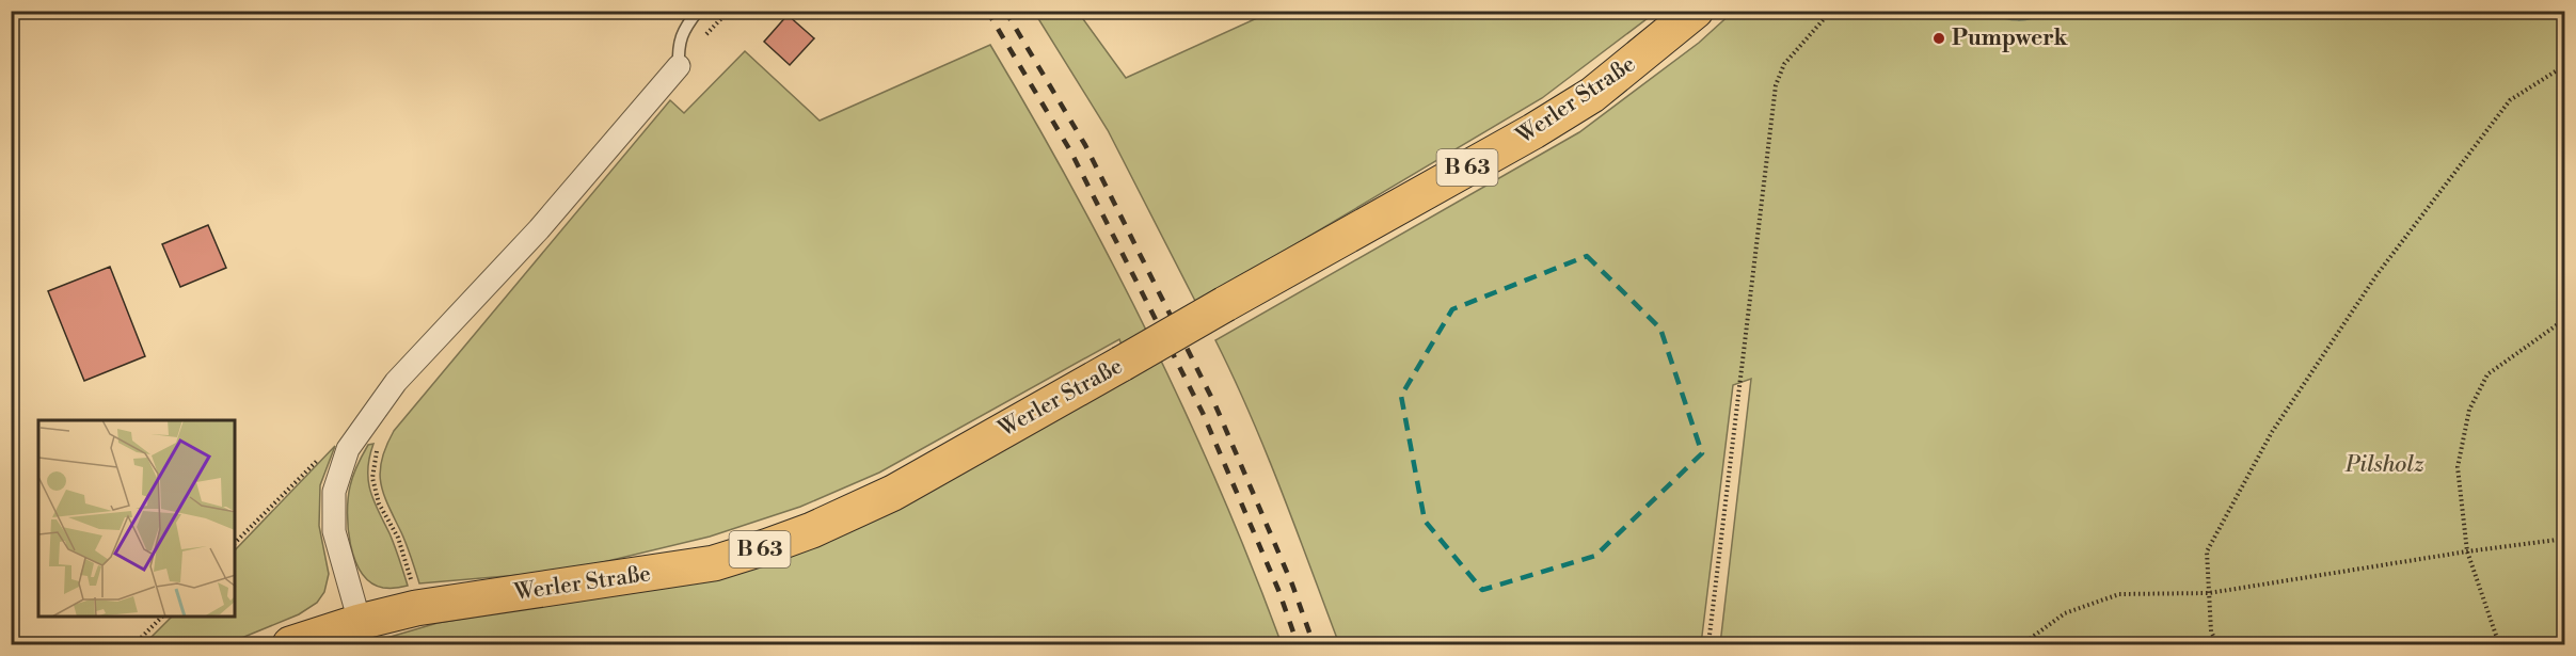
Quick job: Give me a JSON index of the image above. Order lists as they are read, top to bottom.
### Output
{
  "streets": {
    "main road": ["Werler Straße", "B 63"]
  },
  "parks": ["Pilsholz"],
  "places": ["Pumpwerk"]
}
